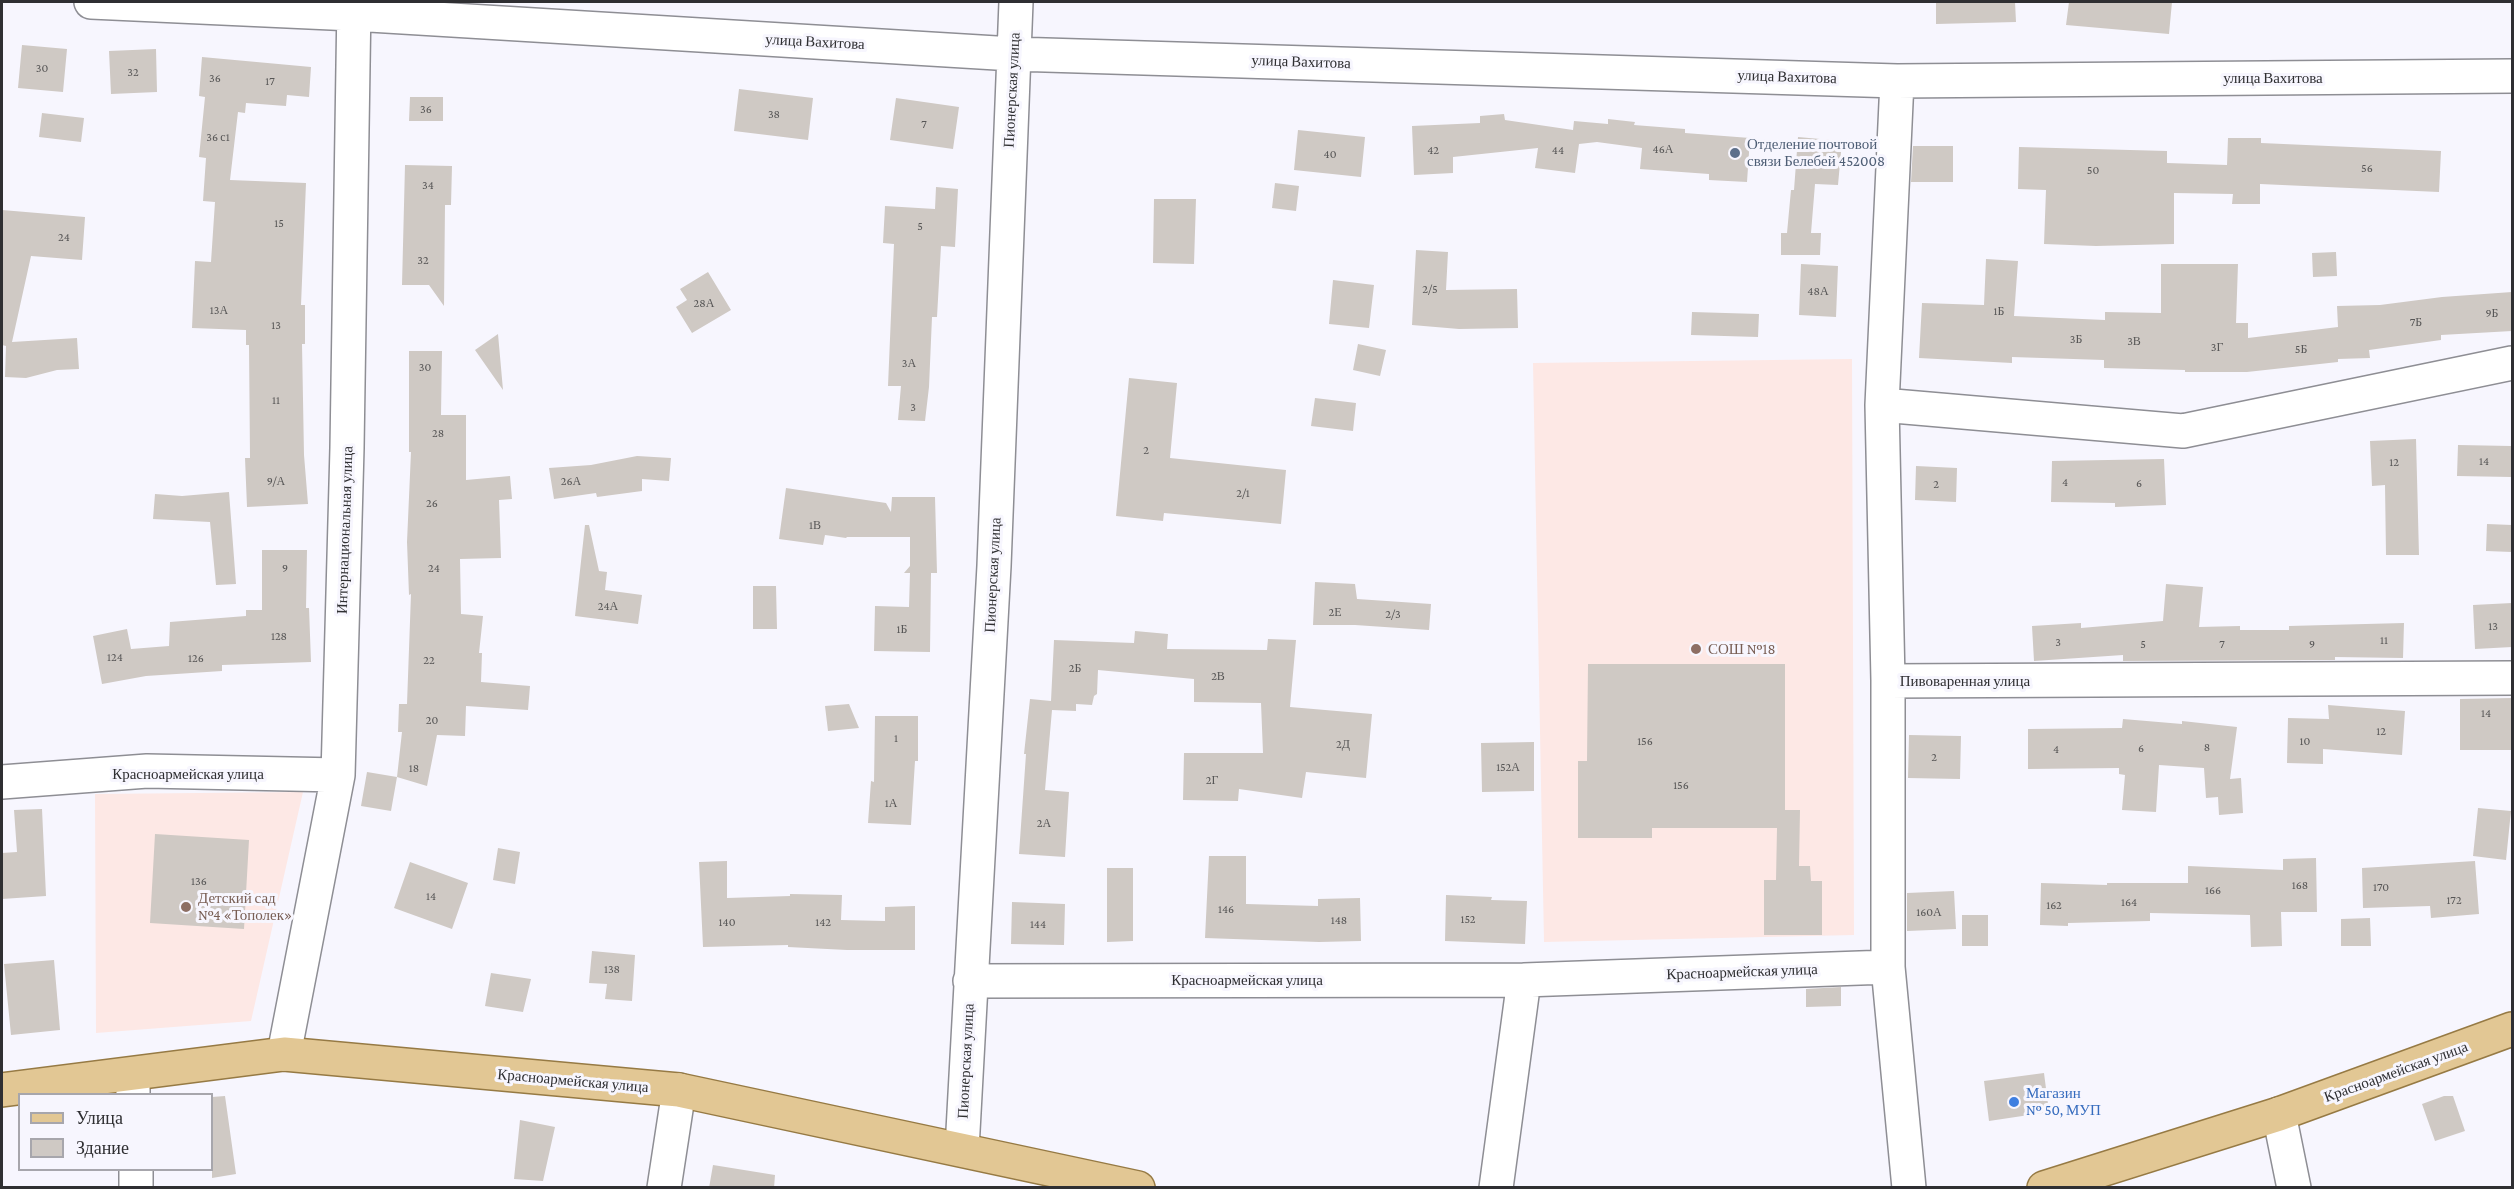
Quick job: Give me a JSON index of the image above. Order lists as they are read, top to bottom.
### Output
{
  "streets": {
    "main road": ["Красноармейская улица"],
    "street": [
      "улица Вахитова",
      "Пионерская улица",
      "Интернациональная улица",
      "Пивоваренная улица"
    ]
  },
  "crossings": [
    ["улица Вахитова", "Пионерская улица"],
    ["улица Вахитова", "Интернациональная улица"],
    ["Пионерская улица", "Красноармейская улица"],
    ["Интернациональная улица", "Красноармейская улица"],
    ["Пивоваренная улица", "Красноармейская улица"]
  ],
  "places": [
    "Отделение почтовой связи Белебей 452008",
    "СОШ №18",
    "Детский сад №4 «Тополек»",
    "Магазин № 50, МУП"
  ],
  "house_numbers": [
    "30",
    "32",
    "36",
    "17",
    "36",
    "38",
    "7",
    "36 с1",
    "46А",
    "42",
    "44",
    "40",
    "56",
    "50",
    "34",
    "15",
    "5",
    "24",
    "32",
    "2/5",
    "48А",
    "28А",
    "13А",
    "1Б",
    "9Б",
    "7Б",
    "13",
    "3Б",
    "3В",
    "3Г",
    "5Б",
    "3А",
    "30",
    "11",
    "3",
    "28",
    "2",
    "14",
    "12",
    "9/А",
    "26А",
    "4",
    "6",
    "2",
    "2/1",
    "26",
    "1В",
    "9",
    "24",
    "24А",
    "2Е",
    "2/3",
    "13",
    "1Б",
    "128",
    "11",
    "3",
    "5",
    "7",
    "9",
    "124",
    "126",
    "22",
    "2Б",
    "2В",
    "14",
    "20",
    "12",
    "1",
    "156",
    "10",
    "2Д",
    "8",
    "6",
    "4",
    "2",
    "152А",
    "18",
    "2Г",
    "156",
    "1А",
    "2А",
    "136",
    "168",
    "170",
    "166",
    "14",
    "172",
    "164",
    "162",
    "146",
    "160А",
    "152",
    "148",
    "140",
    "142",
    "144",
    "138"
  ],
  "legend": ["Улица", "Здание"]
}
